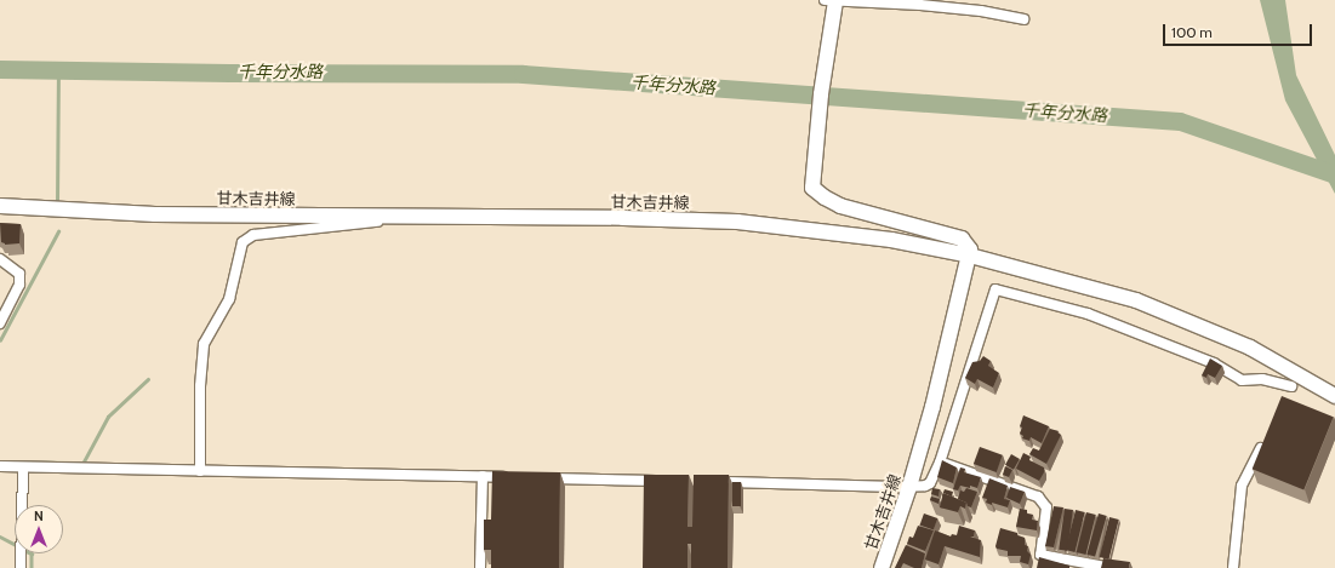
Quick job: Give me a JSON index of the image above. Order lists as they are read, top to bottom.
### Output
{
  "streets": {
    "main road": ["甘木吉井線"]
  },
  "water": ["千年分水路"],
  "scale_bar": "100 m",
  "north": "top"
}
